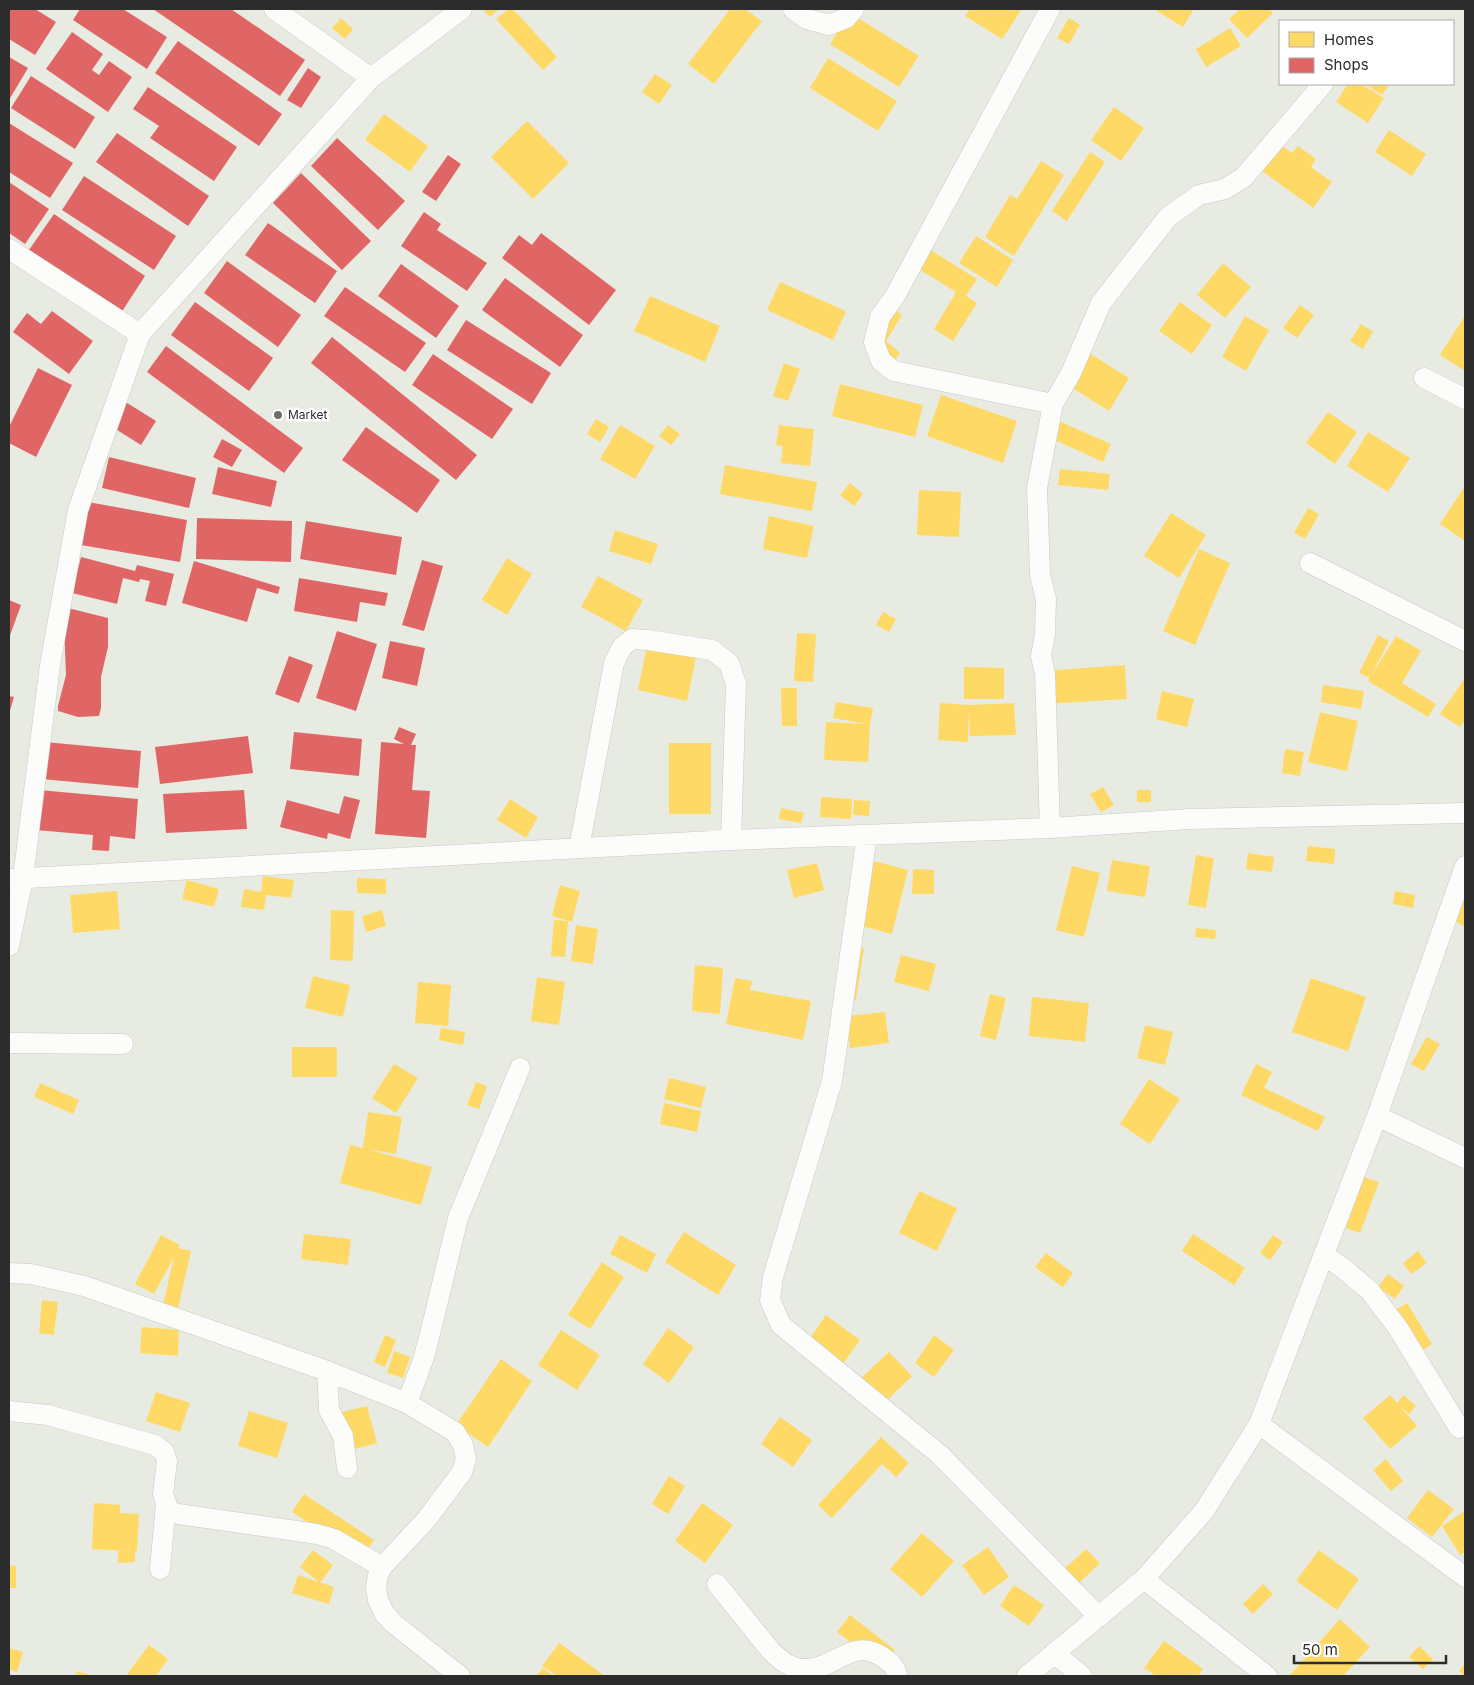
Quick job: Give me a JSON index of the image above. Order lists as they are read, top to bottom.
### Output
{
  "places": ["Market"],
  "legend": ["Homes", "Shops"],
  "scale_bar": "50 m"
}
